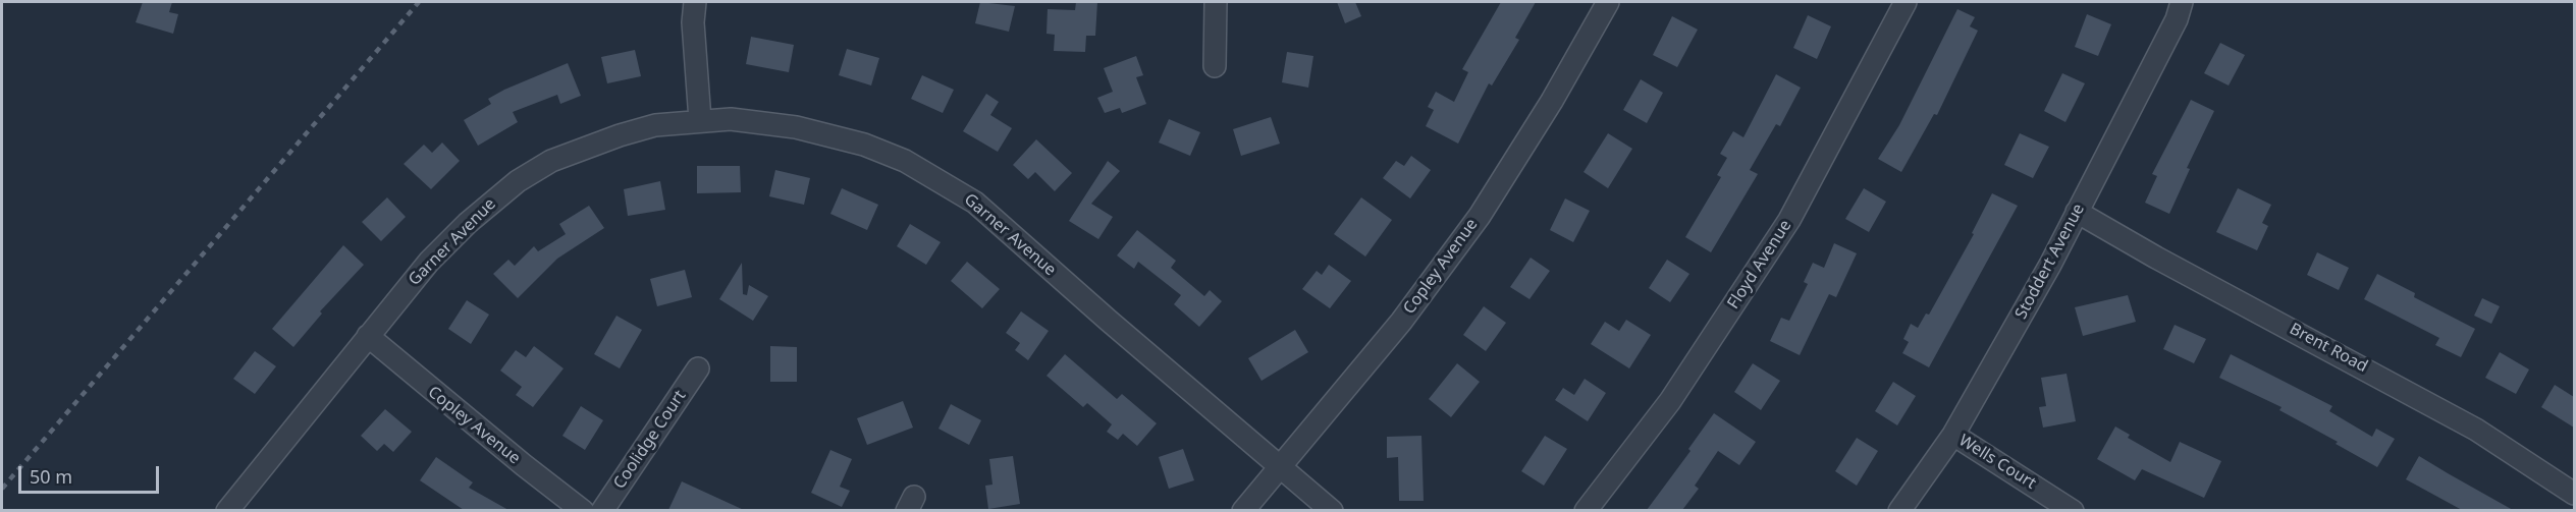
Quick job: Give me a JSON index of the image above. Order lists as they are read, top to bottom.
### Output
{
  "streets": {
    "street": [
      "Garner Avenue",
      "Stoddert Avenue",
      "Floyd Avenue",
      "Copley Avenue",
      "Brent Road",
      "Coolidge Court",
      "Wells Court"
    ]
  },
  "crossings": [
    ["Garner Avenue", "Copley Avenue"],
    ["Stoddert Avenue", "Brent Road"],
    ["Stoddert Avenue", "Wells Court"]
  ],
  "scale_bar": "50 m"
}
